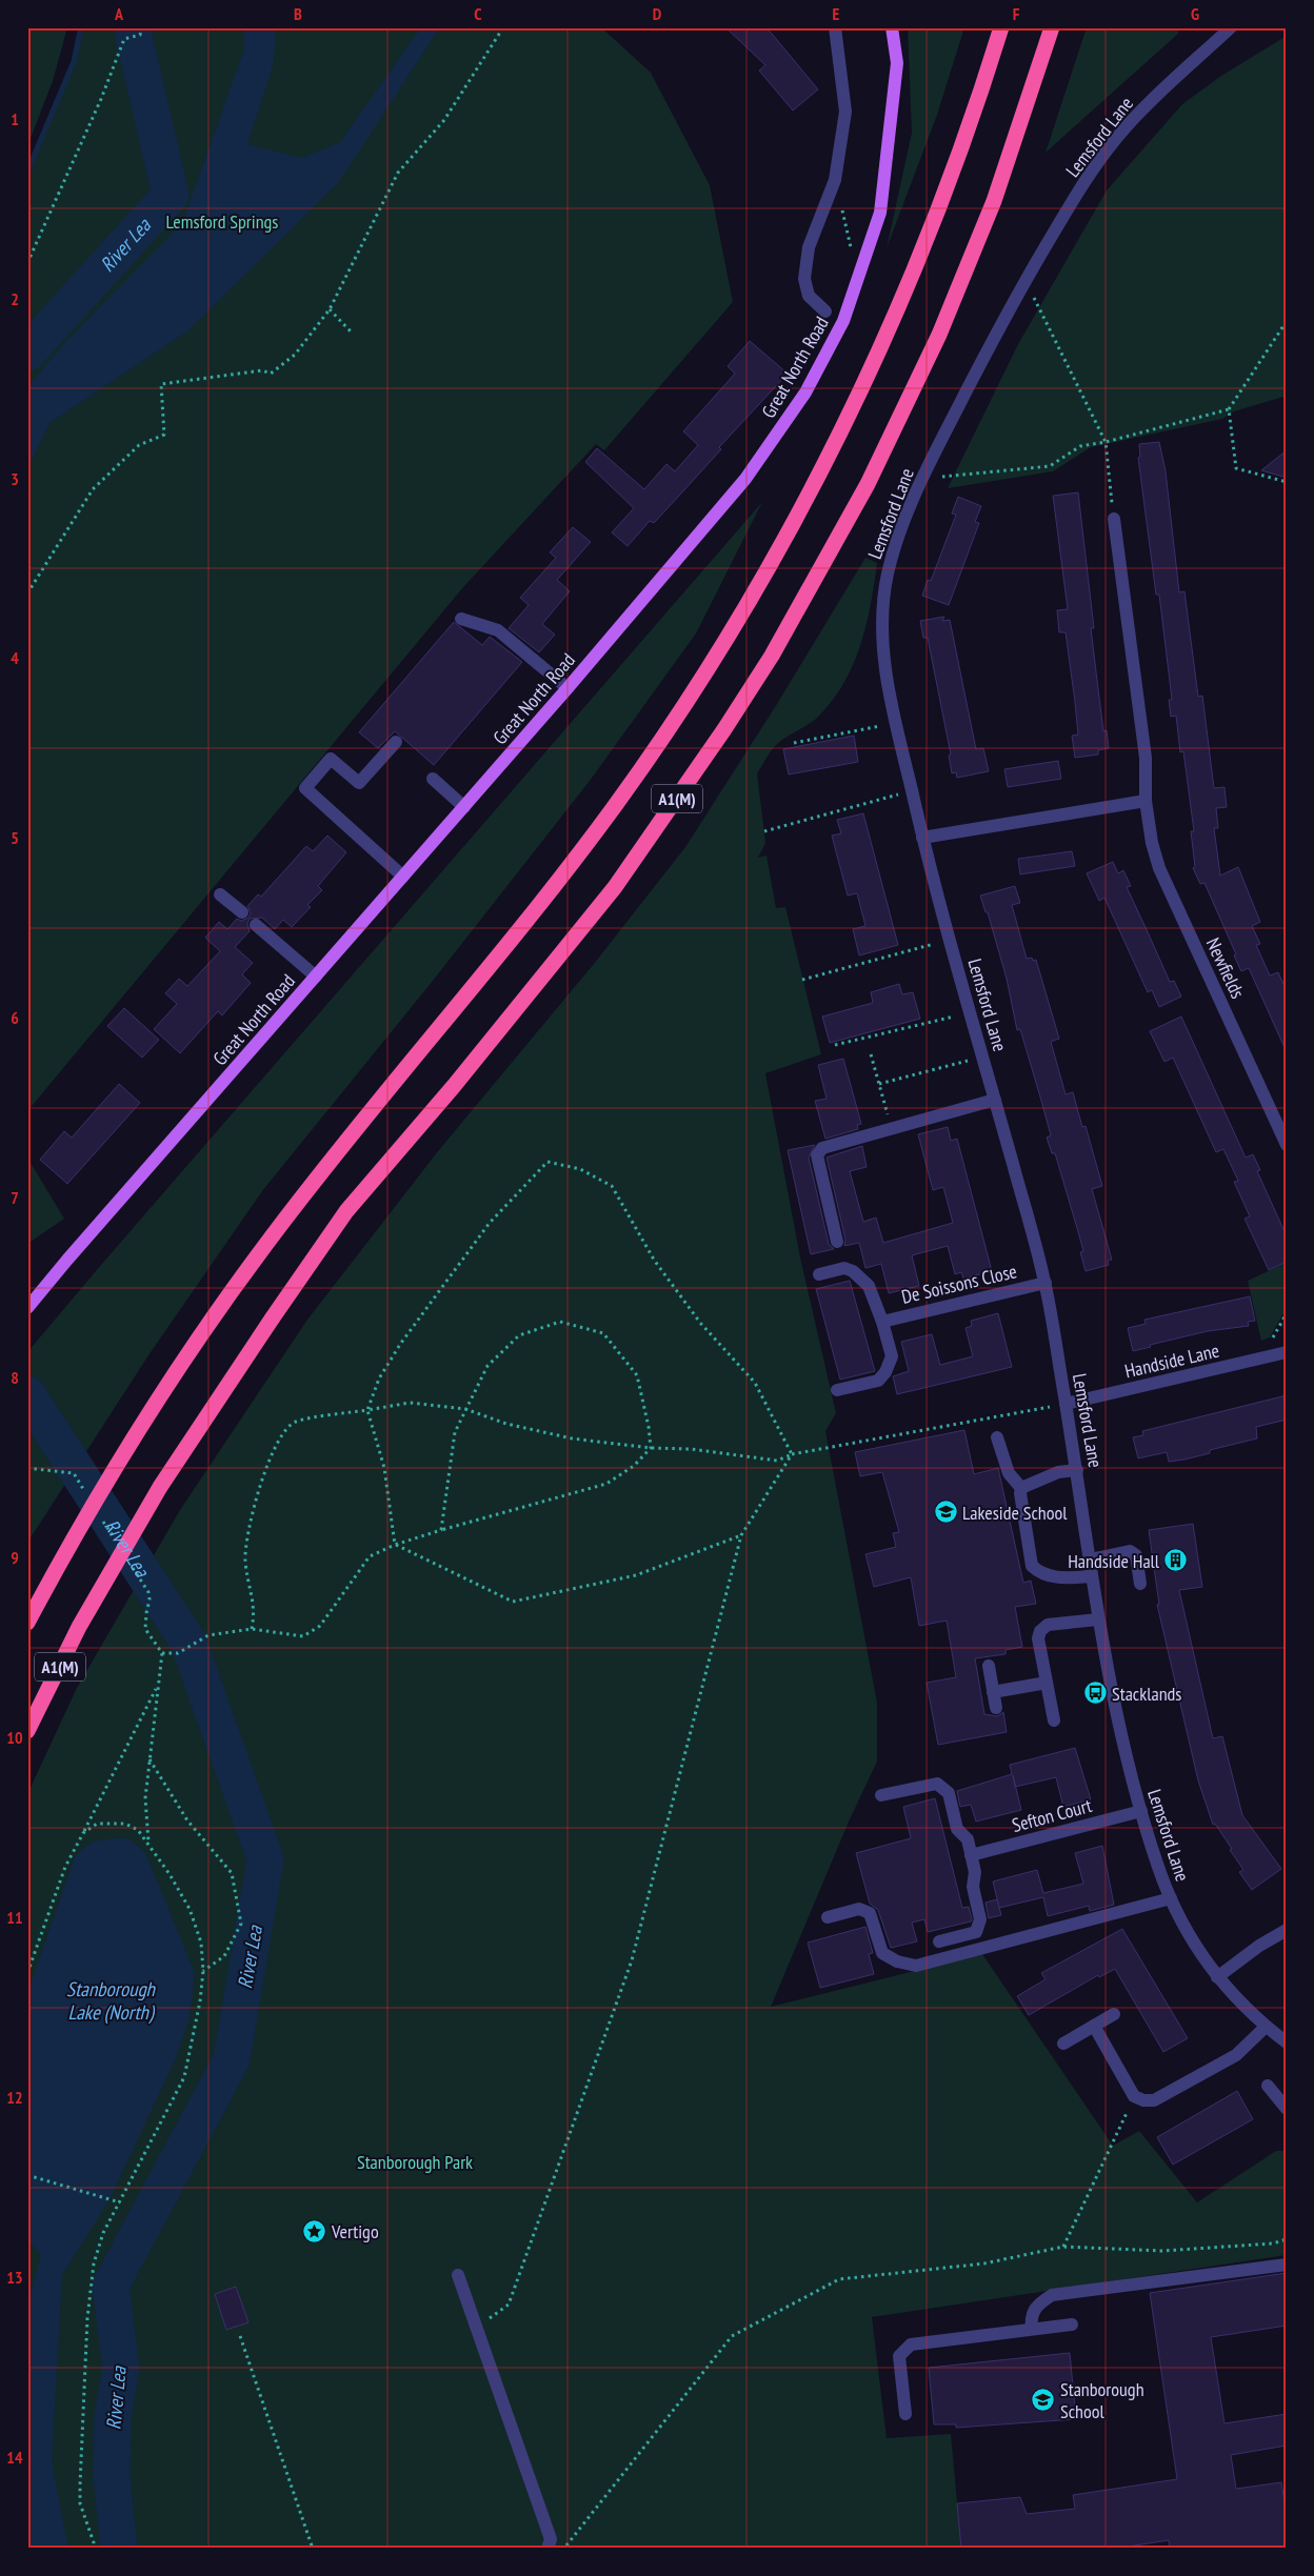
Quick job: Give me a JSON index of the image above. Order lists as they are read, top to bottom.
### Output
{
  "streets": {
    "highway": ["A1(M)"],
    "main road": ["Great North Road"],
    "street": [
      "Lemsford Lane",
      "Newfields",
      "De Soissons Close",
      "Handside Lane",
      "Sefton Court"
    ]
  },
  "crossings": [
    ["Lemsford Lane", "De Soissons Close"],
    ["Lemsford Lane", "Handside Lane"],
    ["Lemsford Lane", "Sefton Court"]
  ],
  "water": ["River Lea", "Stanborough Lake (North)"],
  "parks": ["Lemsford Springs", "Stanborough Park"],
  "places": {
    "school or university": ["Lakeside School", "Stanborough School"],
    "building": ["Handside Hall"],
    "bus stop": ["Stacklands"],
    "place": ["Vertigo"]
  },
  "grid": {
    "columns": [
      "A",
      "B",
      "C",
      "D",
      "E",
      "F",
      "G"
    ],
    "rows": [
      "1",
      "2",
      "3",
      "4",
      "5",
      "6",
      "7",
      "8",
      "9",
      "10",
      "11",
      "12",
      "13",
      "14"
    ]
  }
}
